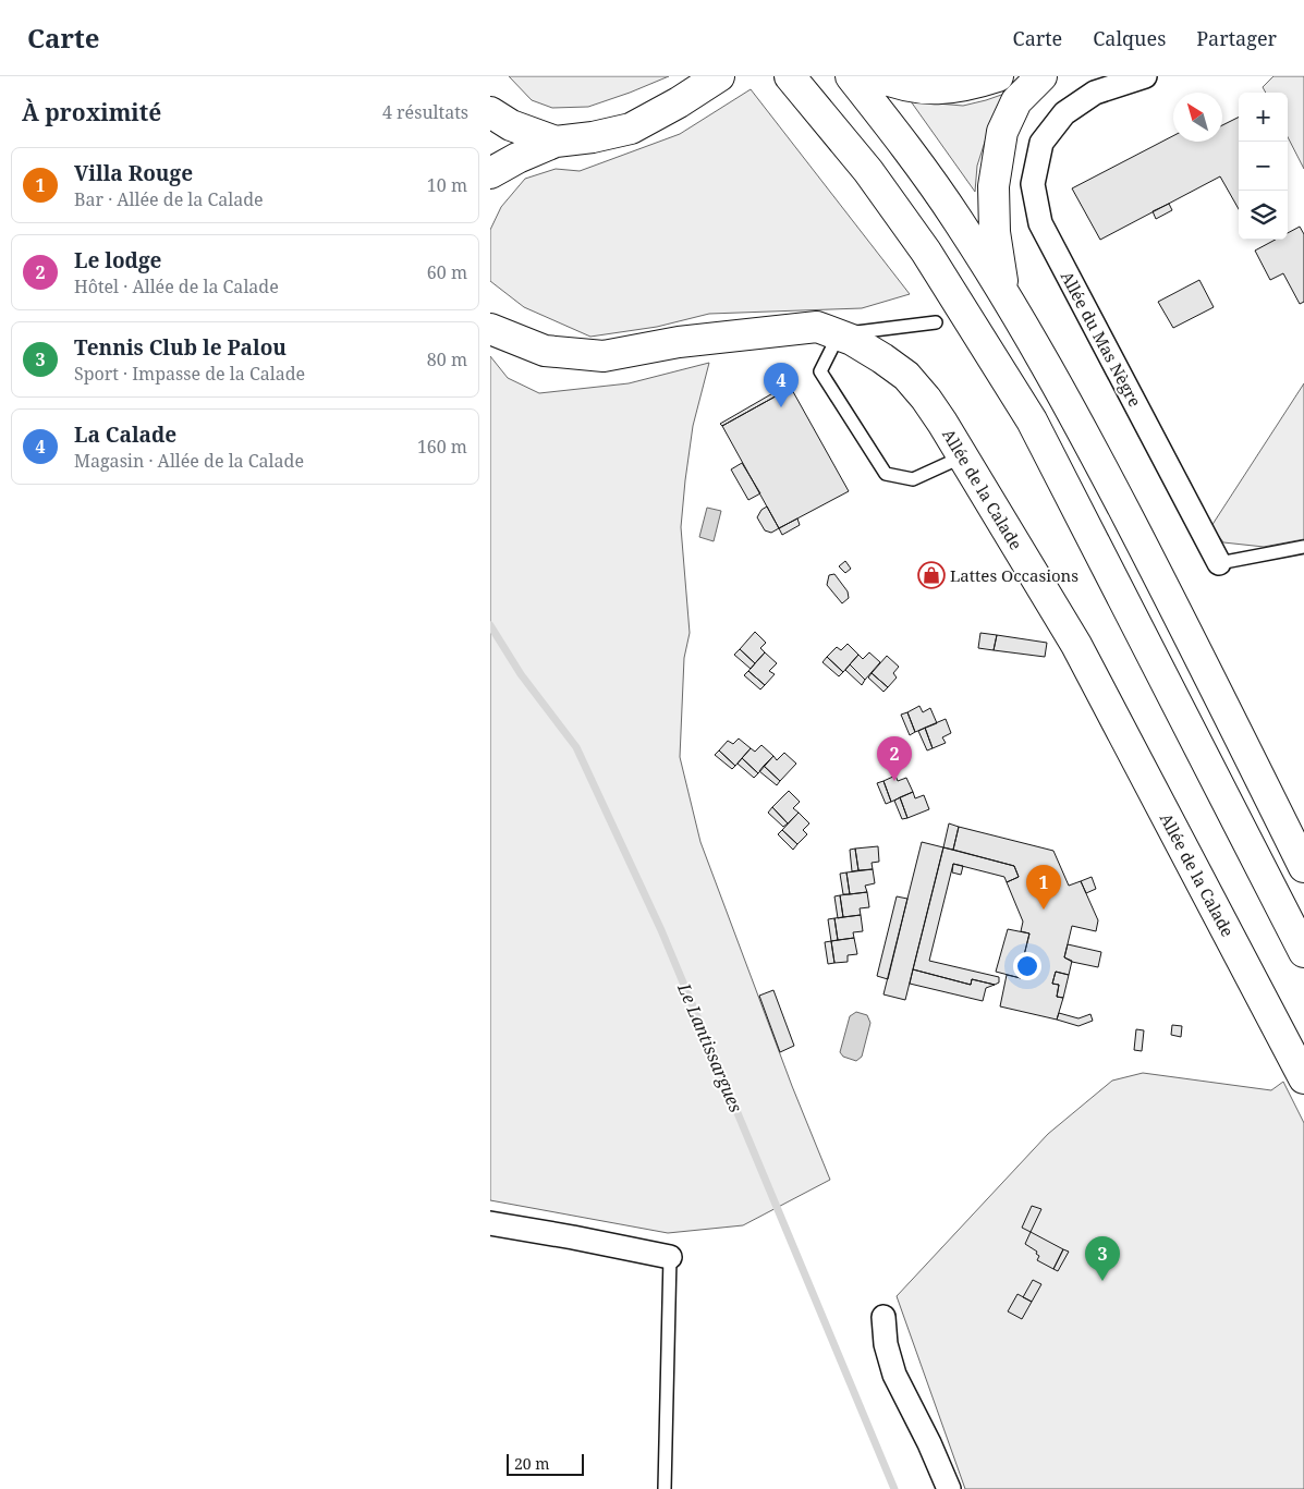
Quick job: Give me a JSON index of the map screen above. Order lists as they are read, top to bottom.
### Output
{
  "streets": {
    "main road": ["Allée de la Calade"],
    "street": ["Allée du Mas Nègre"]
  },
  "water": ["Le Lantissargues"],
  "places": {
    "shop": ["Lattes Occasions"]
  },
  "scale_bar": "20 m",
  "north": "top left",
  "page": {
    "header": "Carte",
    "nav": ["Carte", "Calques", "Partager"],
    "heading": ["À proximité", "4 résultats"],
    "map_buttons": ["+", "−"],
    "list": [
      {
        "mark": "1",
        "name": "Villa Rouge",
        "note": "Bar · Allée de la Calade",
        "value": "10 m"
      },
      {
        "mark": "2",
        "name": "Le lodge",
        "note": "Hôtel · Allée de la Calade",
        "value": "60 m"
      },
      {
        "mark": "3",
        "name": "Tennis Club le Palou",
        "note": "Sport · Impasse de la Calade",
        "value": "80 m"
      },
      {
        "mark": "4",
        "name": "La Calade",
        "note": "Magasin · Allée de la Calade",
        "value": "160 m"
      }
    ],
    "pins": [
      "4",
      "2",
      "1",
      "3"
    ],
    "scale": "20 m"
  }
}
